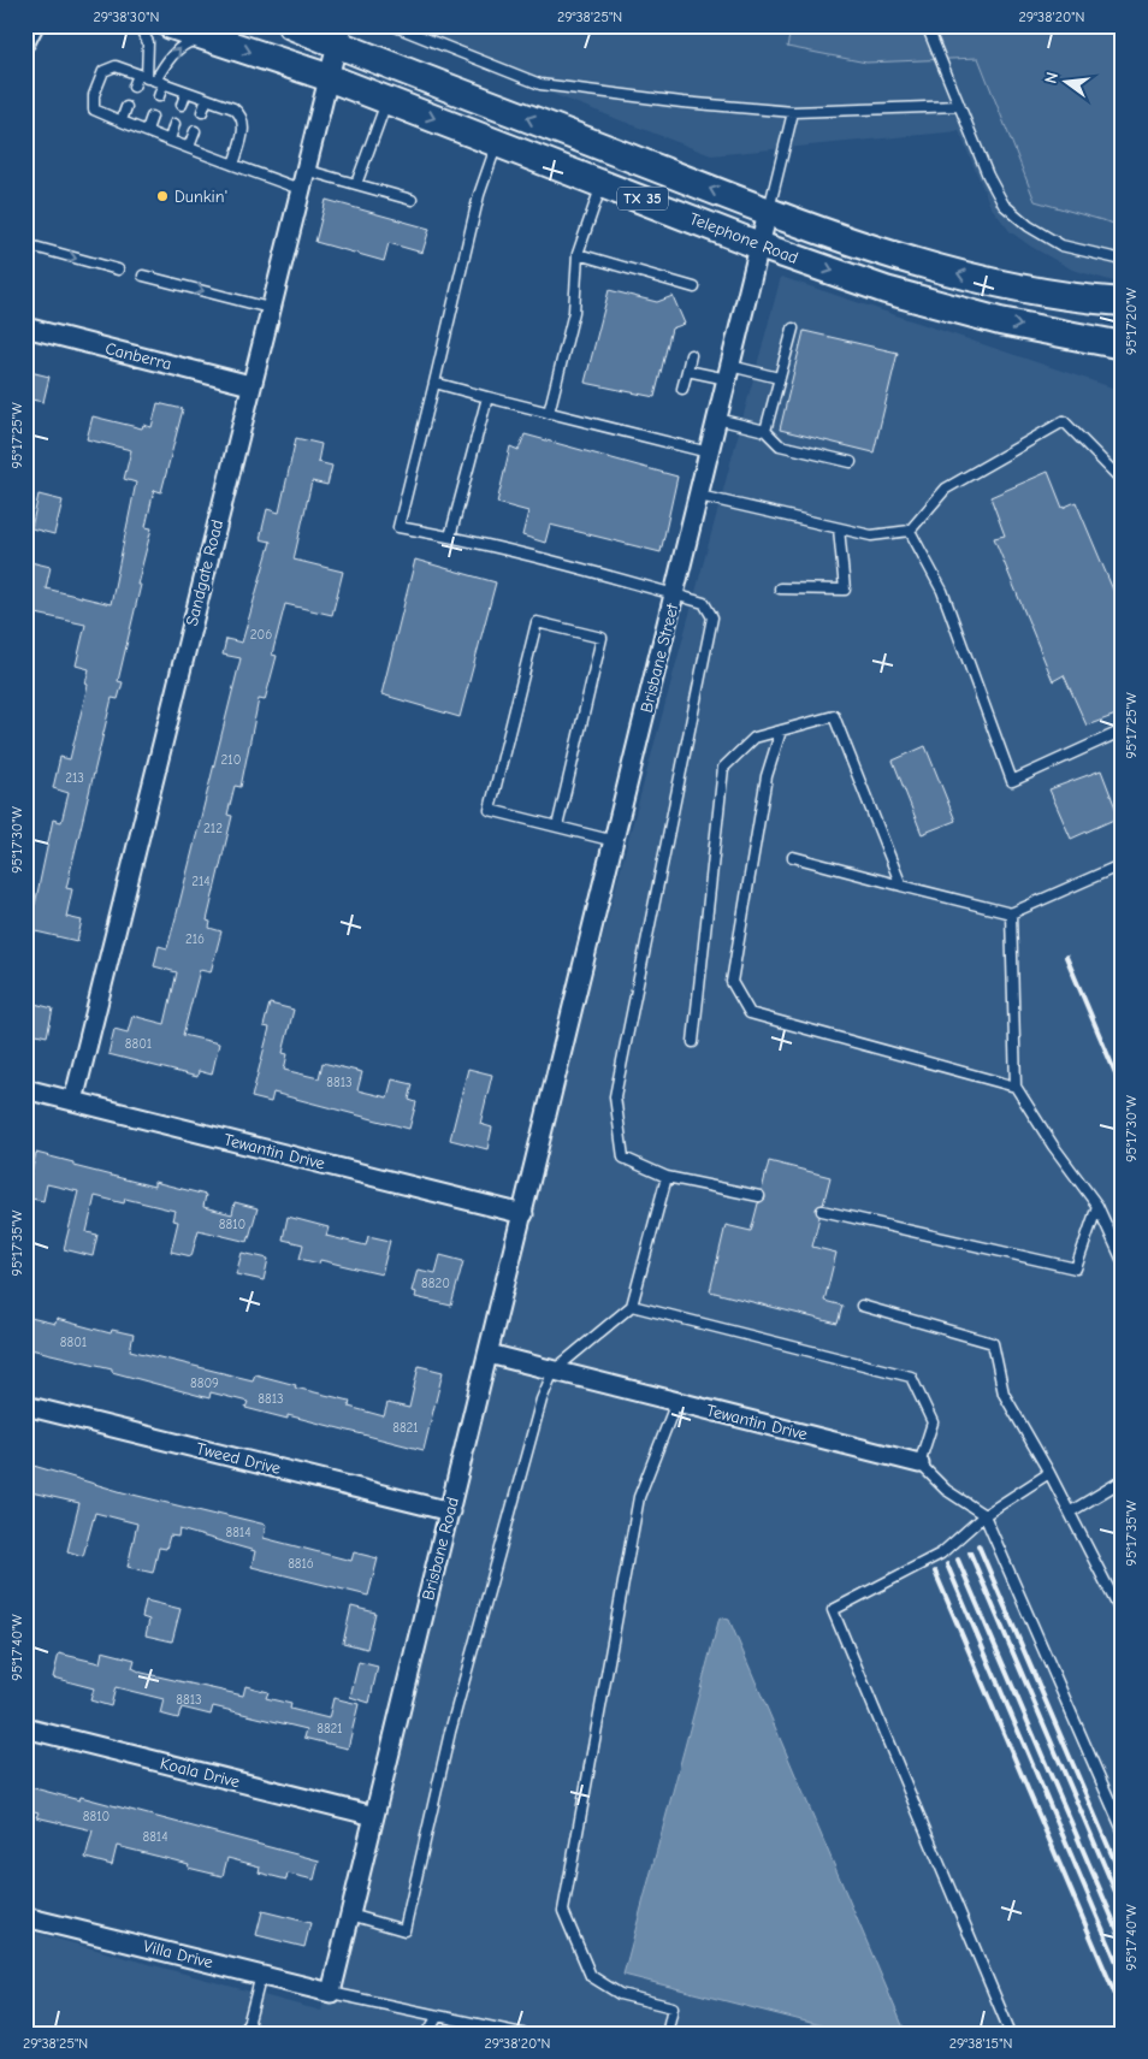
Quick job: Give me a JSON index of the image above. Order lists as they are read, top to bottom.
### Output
{
  "streets": {
    "main road": ["TX 35", "Telephone Road"],
    "street": [
      "Canberra",
      "Sandgate Road",
      "Brisbane Street",
      "Tewantin Drive",
      "Tweed Drive",
      "Brisbane Road",
      "Koala Drive",
      "Villa Drive"
    ]
  },
  "crossings": [
    ["Telephone Road", "Sandgate Road"],
    ["Telephone Road", "Brisbane Street"],
    ["Canberra", "Sandgate Road"],
    ["Sandgate Road", "Tewantin Drive"],
    ["Brisbane Street", "Brisbane Road"],
    ["Tewantin Drive", "Brisbane Road"],
    ["Tweed Drive", "Brisbane Road"],
    ["Brisbane Road", "Koala Drive"],
    ["Brisbane Road", "Villa Drive"]
  ],
  "places": ["Dunkin'"],
  "house_numbers": [
    "206",
    "210",
    "213",
    "212",
    "214",
    "216",
    "8801",
    "8813",
    "8810",
    "8820",
    "8801",
    "8809",
    "8813",
    "8821",
    "8814",
    "8816",
    "8813",
    "8821",
    "8810",
    "8814"
  ],
  "north": "left",
  "coordinates": [
    "29°38'30\"N",
    "29°38'25\"N",
    "29°38'20\"N",
    "95°17'20\"W",
    "95°17'25\"W",
    "95°17'30\"W",
    "95°17'35\"W",
    "95°17'40\"W",
    "29°38'15\"N"
  ]
}
